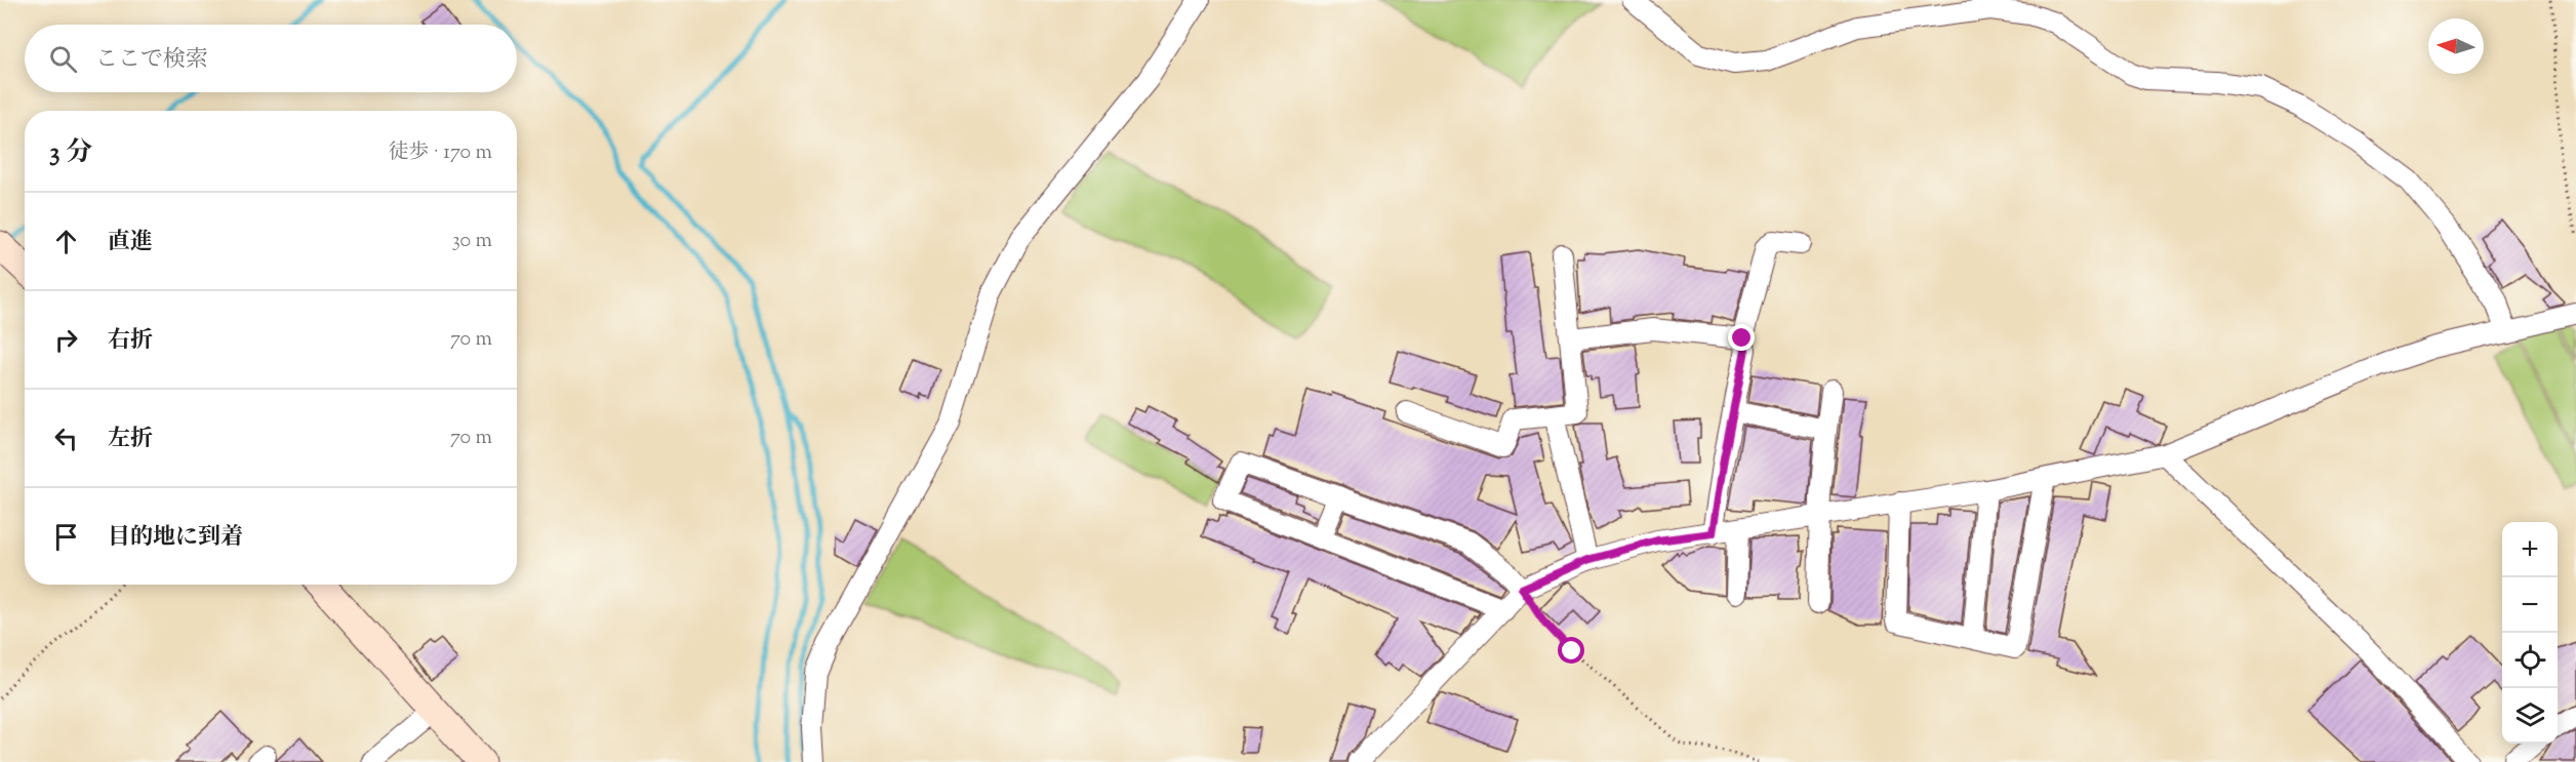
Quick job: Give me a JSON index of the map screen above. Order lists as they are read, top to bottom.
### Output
{
  "north": "left",
  "page": {
    "search": "ここで検索",
    "heading": ["3 分", "徒歩 · 170 m"],
    "list": [
      ["直進", "30 m"],
      ["右折", "70 m"],
      ["左折", "70 m"],
      "目的地に到着"
    ],
    "map_buttons": ["+", "−"]
  }
}
